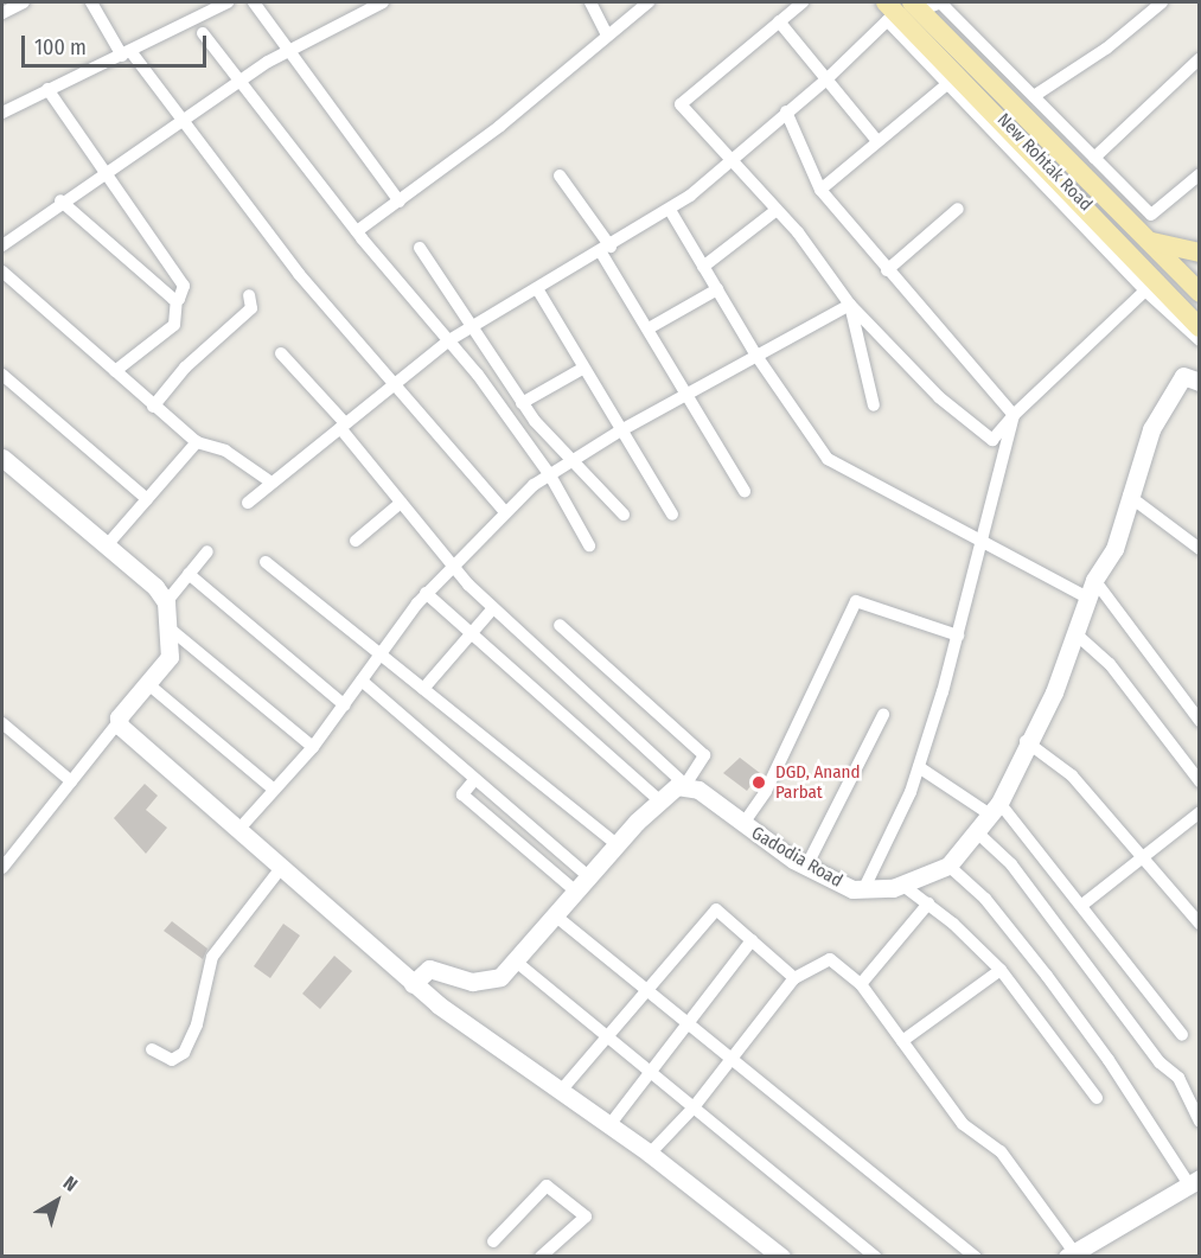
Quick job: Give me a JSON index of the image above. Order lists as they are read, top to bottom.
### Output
{
  "streets": {
    "main road": ["New Rohtak Road"],
    "street": ["Gadodia Road"]
  },
  "places": ["DGD, Anand Parbat"],
  "scale_bar": "100 m",
  "north": "top right"
}
